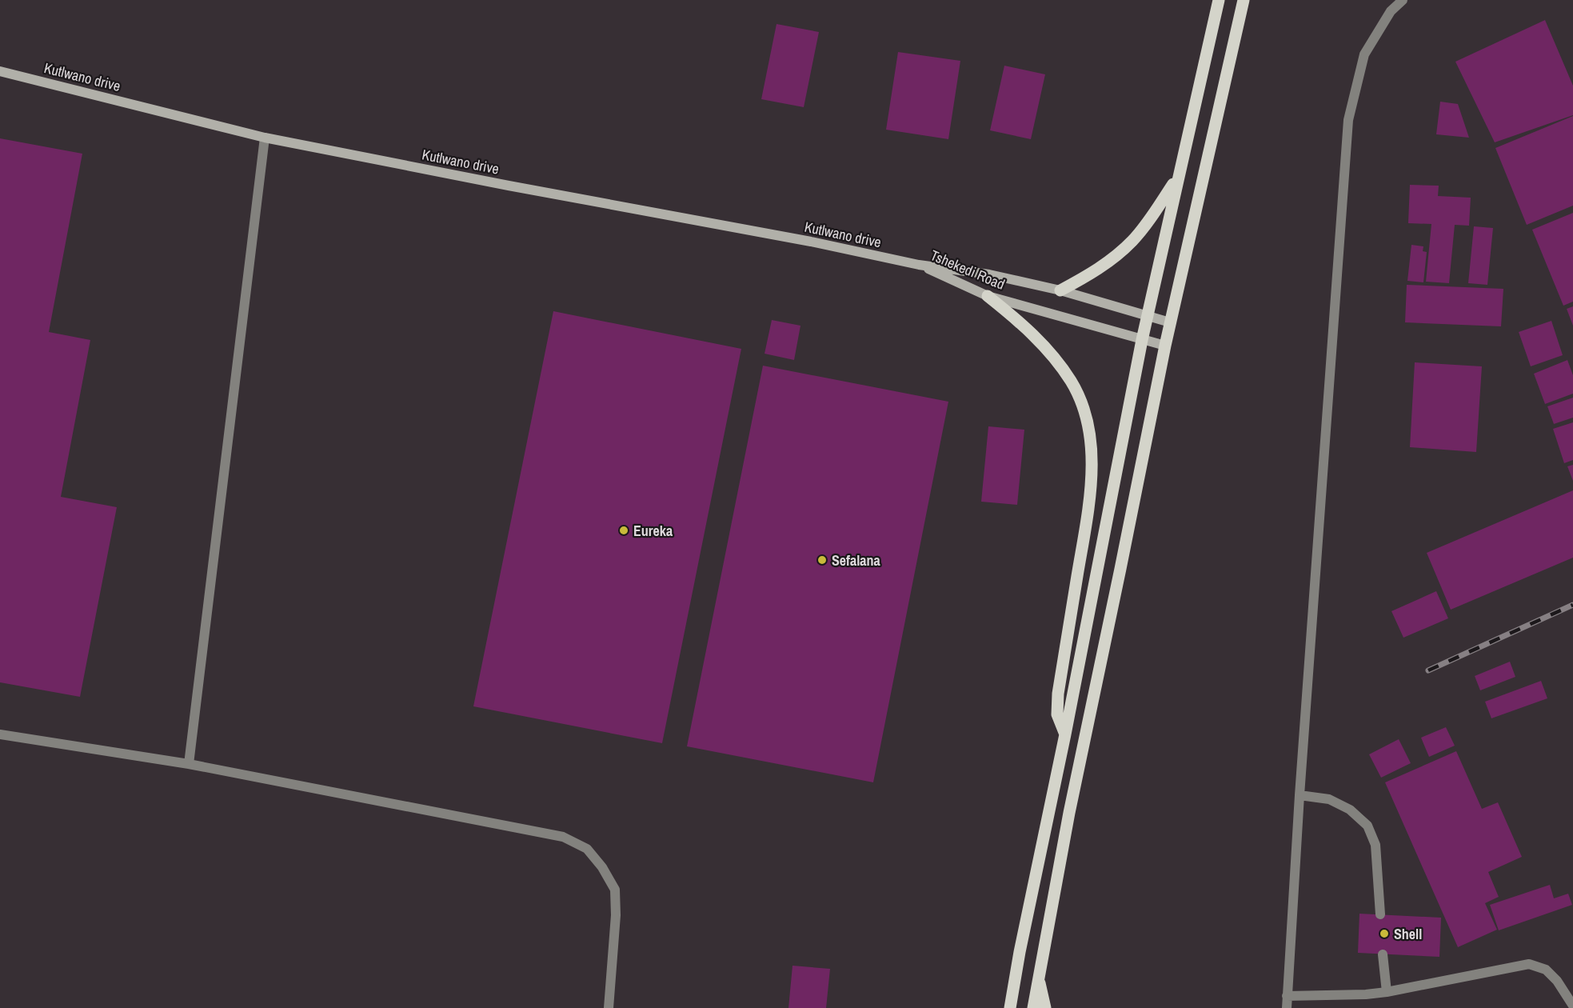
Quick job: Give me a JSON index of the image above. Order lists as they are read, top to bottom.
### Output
{
  "streets": {
    "street": ["Kutlwano drive", "Tshekedi Road"]
  },
  "crossings": [
    ["Kutlwano drive", "Tshekedi Road"]
  ],
  "places": ["Eureka", "Sefalana", "Shell"]
}
